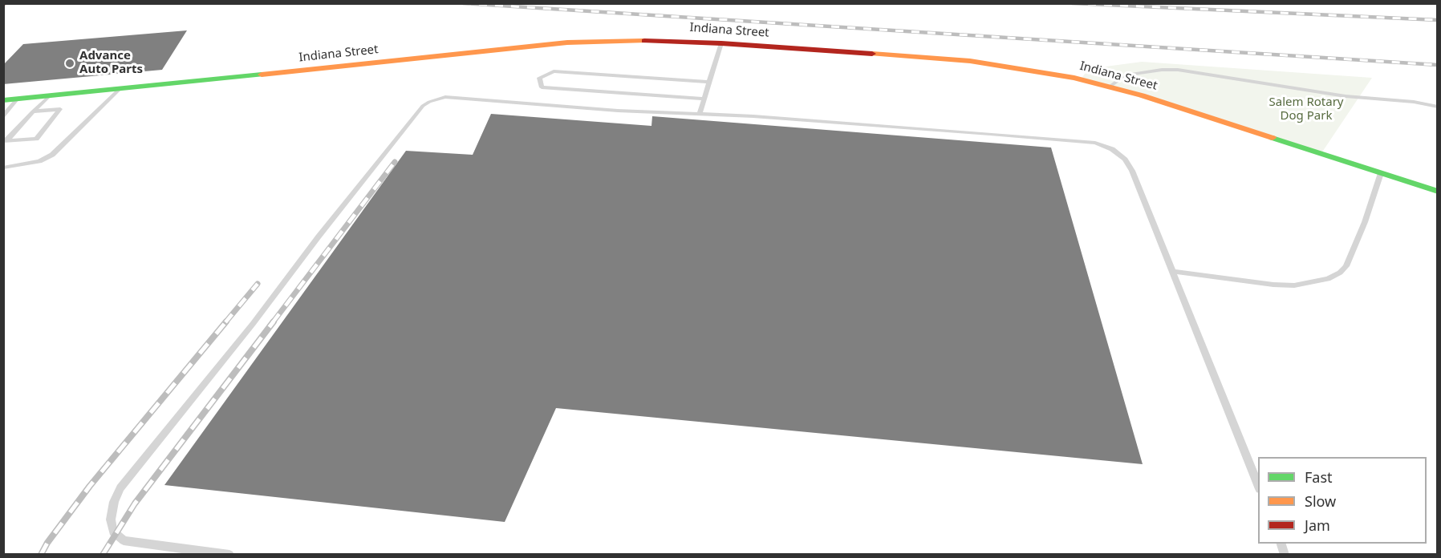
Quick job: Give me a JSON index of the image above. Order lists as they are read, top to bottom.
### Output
{
  "streets": {
    "street": ["Indiana Street"]
  },
  "parks": ["Salem Rotary Dog Park"],
  "places": ["Advance Auto Parts"],
  "legend": ["Fast", "Slow", "Jam"]
}
